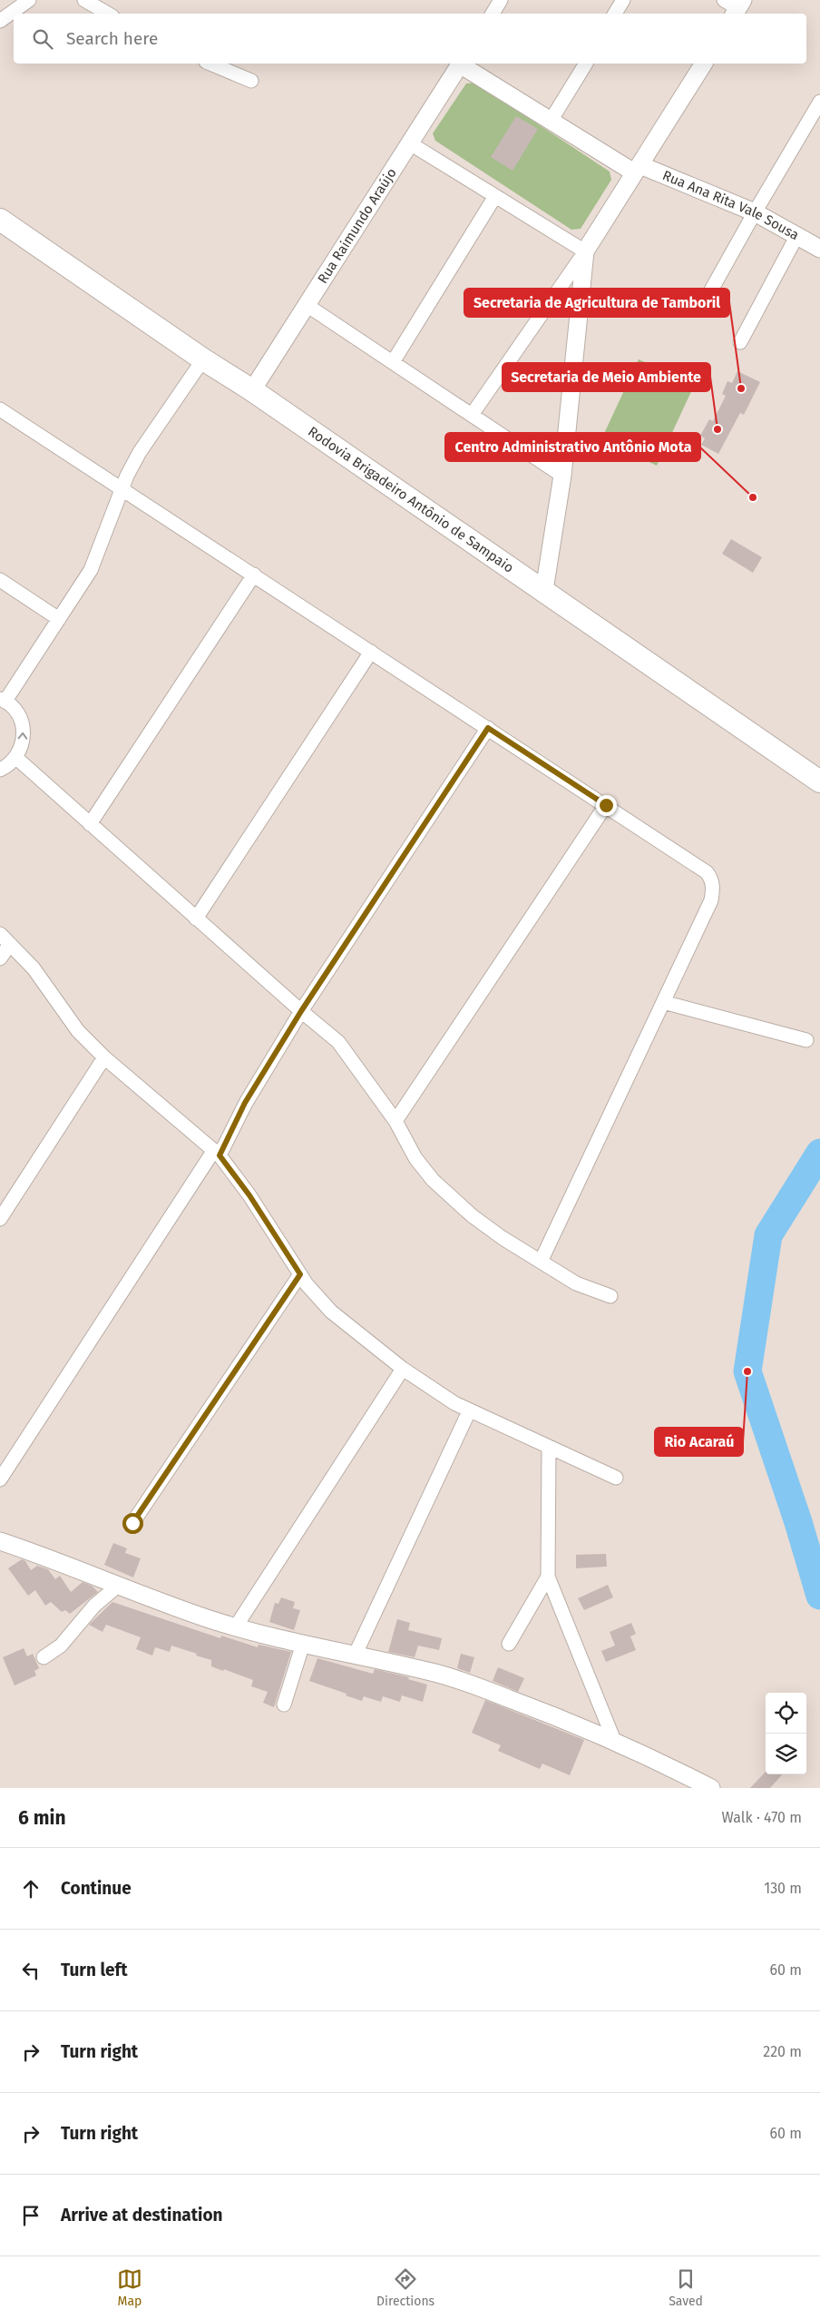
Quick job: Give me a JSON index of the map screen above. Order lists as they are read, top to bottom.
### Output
{
  "streets": {
    "main road": ["Rodovia Brigadeiro Antônio de Sampaio"],
    "street": ["Rua Ana Rita Vale Sousa", "Rua Raimundo Araújo"]
  },
  "crossings": [
    ["Rua Raimundo Araújo", "Rodovia Brigadeiro Antônio de Sampaio"]
  ],
  "places": [
    "Secretaria de Agricultura de Tamboril",
    "Secretaria de Meio Ambiente",
    "Centro Administrativo Antônio Mota",
    "Rio Acaraú"
  ],
  "page": {
    "search": "Search here",
    "heading": ["6 min", "Walk · 470 m"],
    "list": [
      ["Continue", "130 m"],
      ["Turn left", "60 m"],
      ["Turn right", "220 m"],
      ["Turn right", "60 m"],
      "Arrive at destination"
    ],
    "nav": ["Map", "Directions", "Saved"]
  }
}
